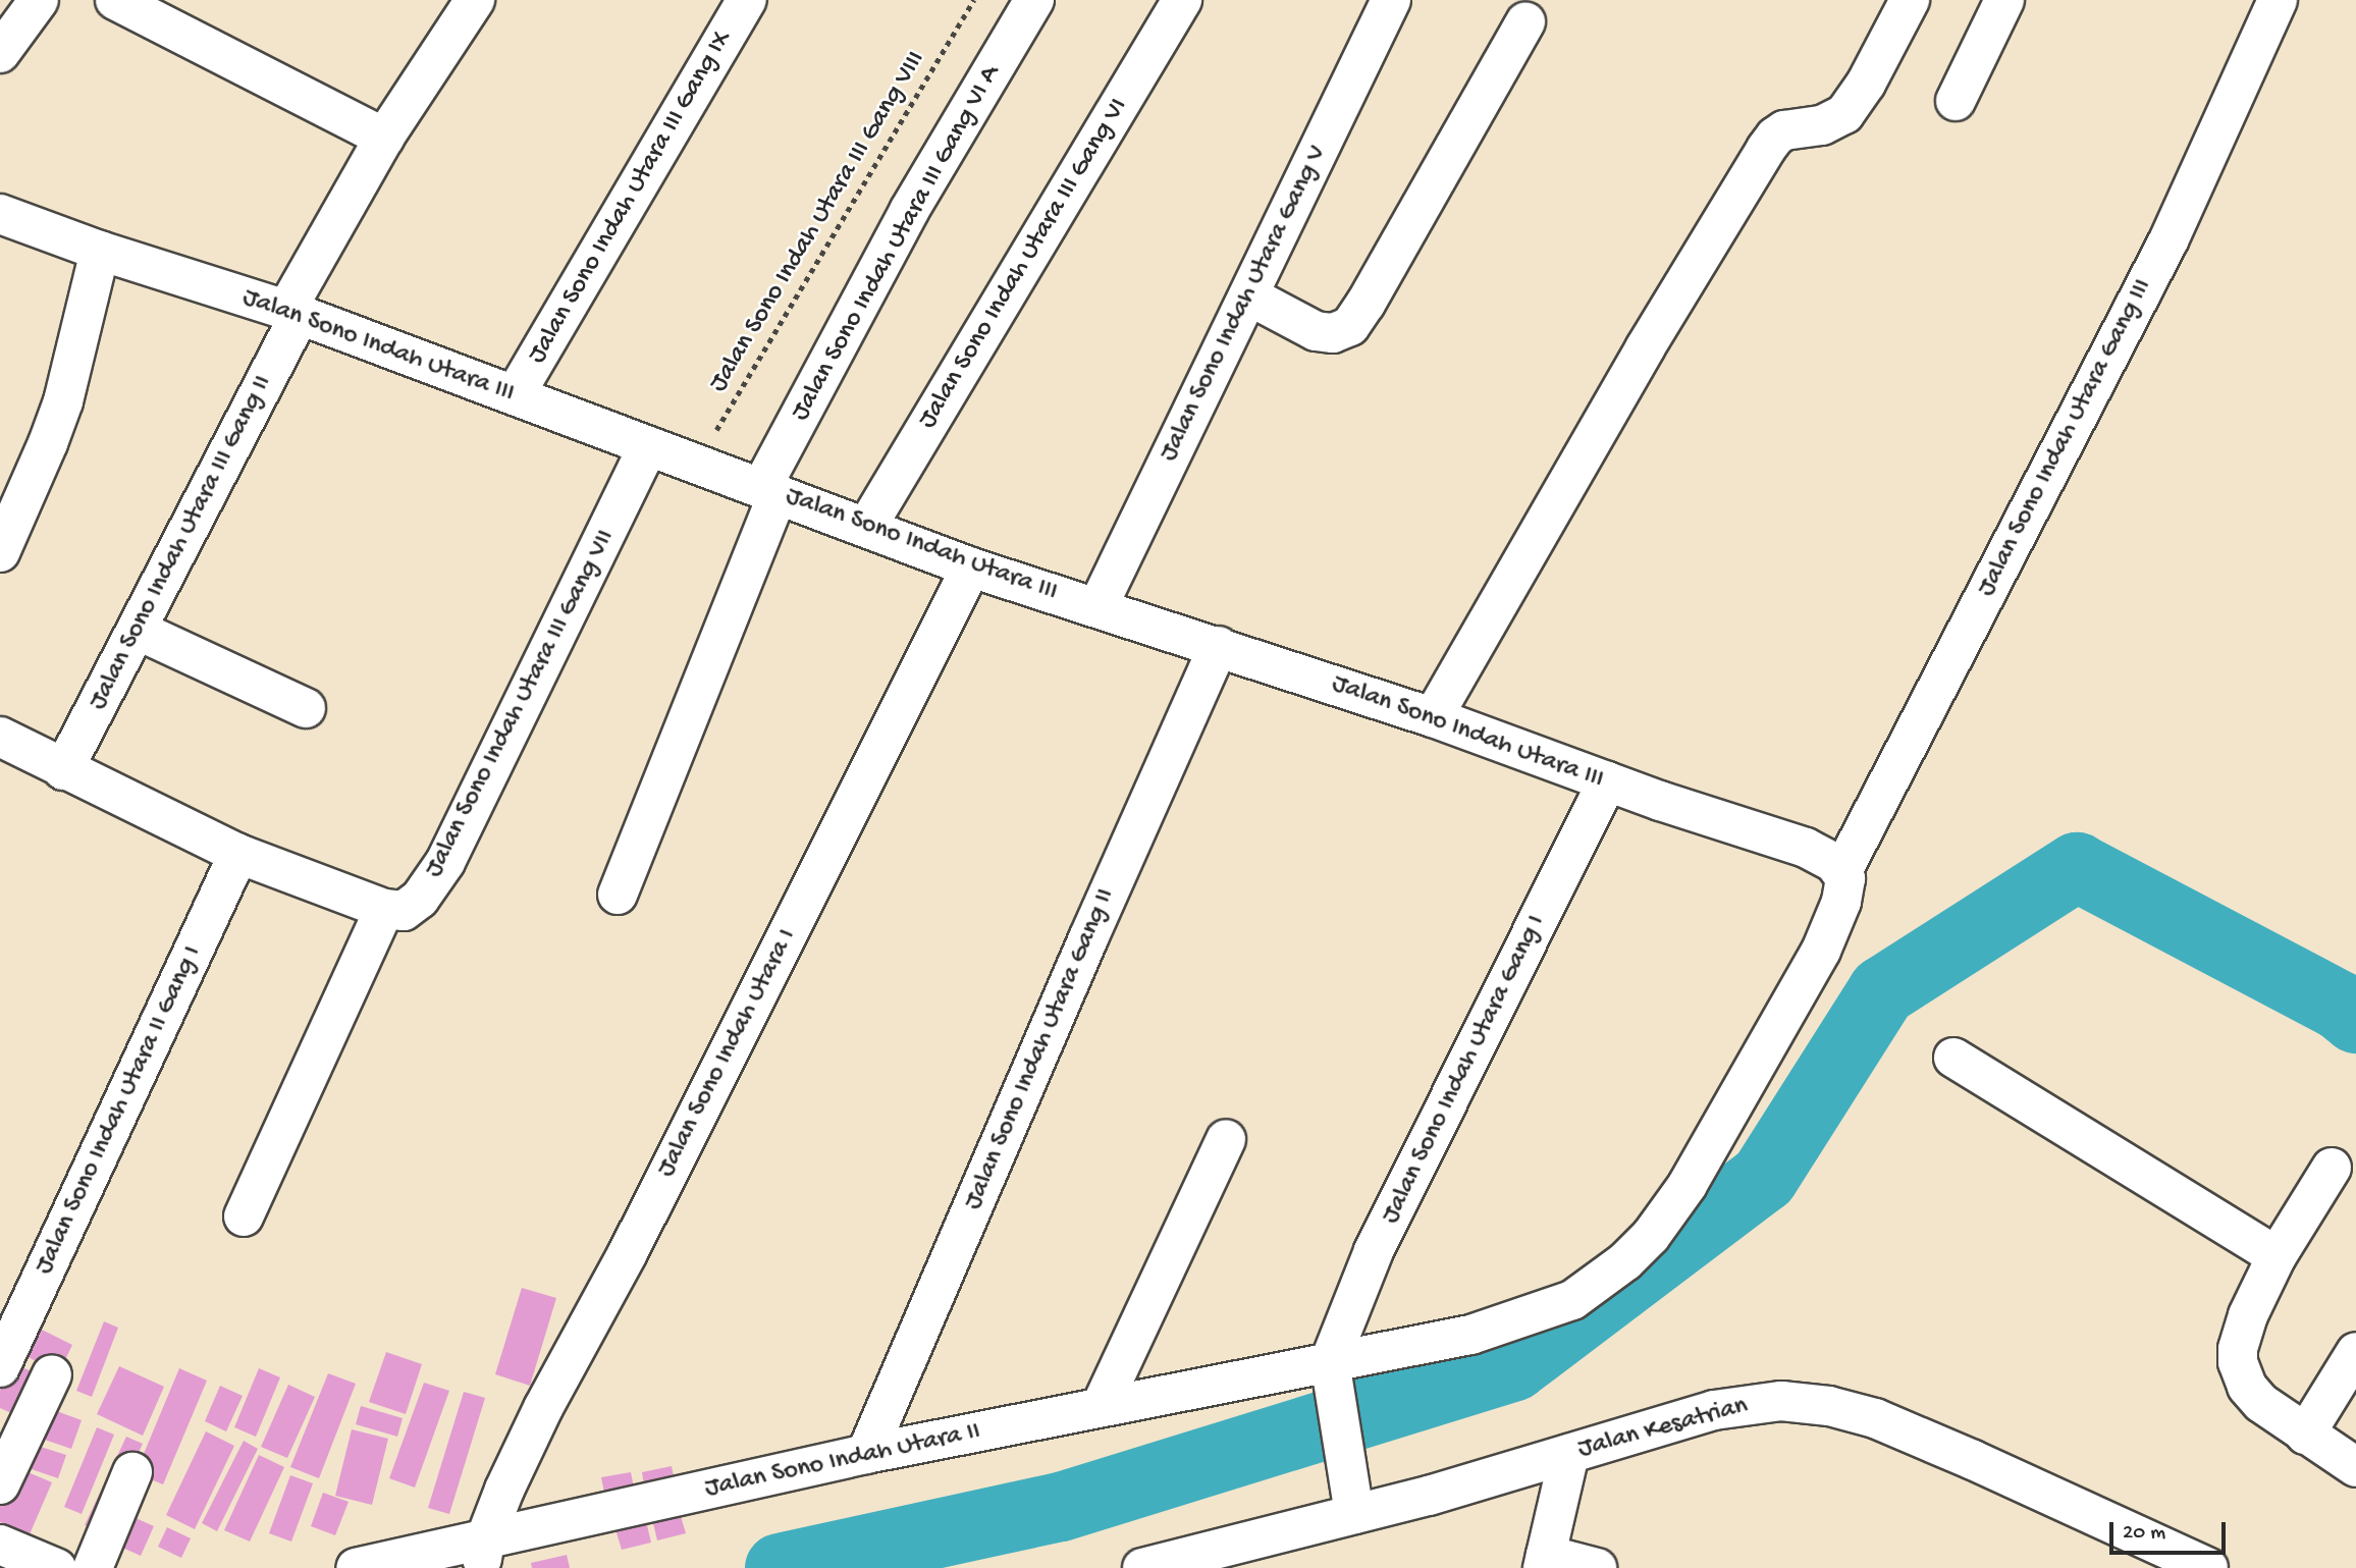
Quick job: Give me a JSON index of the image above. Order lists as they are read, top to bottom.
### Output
{
  "streets": {
    "street": [
      "Jalan Sono Indah Utara III Gang IX",
      "Jalan Sono Indah Utara III Gang VI A",
      "Jalan Sono Indah Utara III Gang VI",
      "Jalan Sono Indah Utara Gang V",
      "Jalan Sono Indah Utara III",
      "Jalan Sono Indah Utara Gang III",
      "Jalan Sono Indah Utara III Gang II",
      "Jalan Sono Indah Utara III Gang VII",
      "Jalan Sono Indah Utara Gang II",
      "Jalan Sono Indah Utara I",
      "Jalan Sono Indah Utara Gang I",
      "Jalan Sono Indah Utara II Gang I",
      "Jalan Kesatrian",
      "Jalan Sono Indah Utara II"
    ],
    "path": ["Jalan Sono Indah Utara III Gang VIII"]
  },
  "crossings": [
    ["Jalan Sono Indah Utara III Gang IX", "Jalan Sono Indah Utara III"],
    ["Jalan Sono Indah Utara III Gang VIII", "Jalan Sono Indah Utara III"],
    ["Jalan Sono Indah Utara III Gang VI A", "Jalan Sono Indah Utara III"],
    ["Jalan Sono Indah Utara III Gang VI", "Jalan Sono Indah Utara III"],
    ["Jalan Sono Indah Utara Gang V", "Jalan Sono Indah Utara III"],
    ["Jalan Sono Indah Utara III", "Jalan Sono Indah Utara Gang III"],
    ["Jalan Sono Indah Utara III", "Jalan Sono Indah Utara III Gang II"],
    ["Jalan Sono Indah Utara III", "Jalan Sono Indah Utara III Gang VII"],
    ["Jalan Sono Indah Utara III", "Jalan Sono Indah Utara Gang II"],
    ["Jalan Sono Indah Utara III", "Jalan Sono Indah Utara I"],
    ["Jalan Sono Indah Utara III", "Jalan Sono Indah Utara Gang I"],
    ["Jalan Sono Indah Utara III", "Jalan Sono Indah Utara II"],
    ["Jalan Sono Indah Utara Gang III", "Jalan Sono Indah Utara II"],
    ["Jalan Sono Indah Utara Gang II", "Jalan Sono Indah Utara II"],
    ["Jalan Sono Indah Utara I", "Jalan Sono Indah Utara II"],
    ["Jalan Sono Indah Utara Gang I", "Jalan Sono Indah Utara II"]
  ],
  "scale_bar": "20 m"
}
